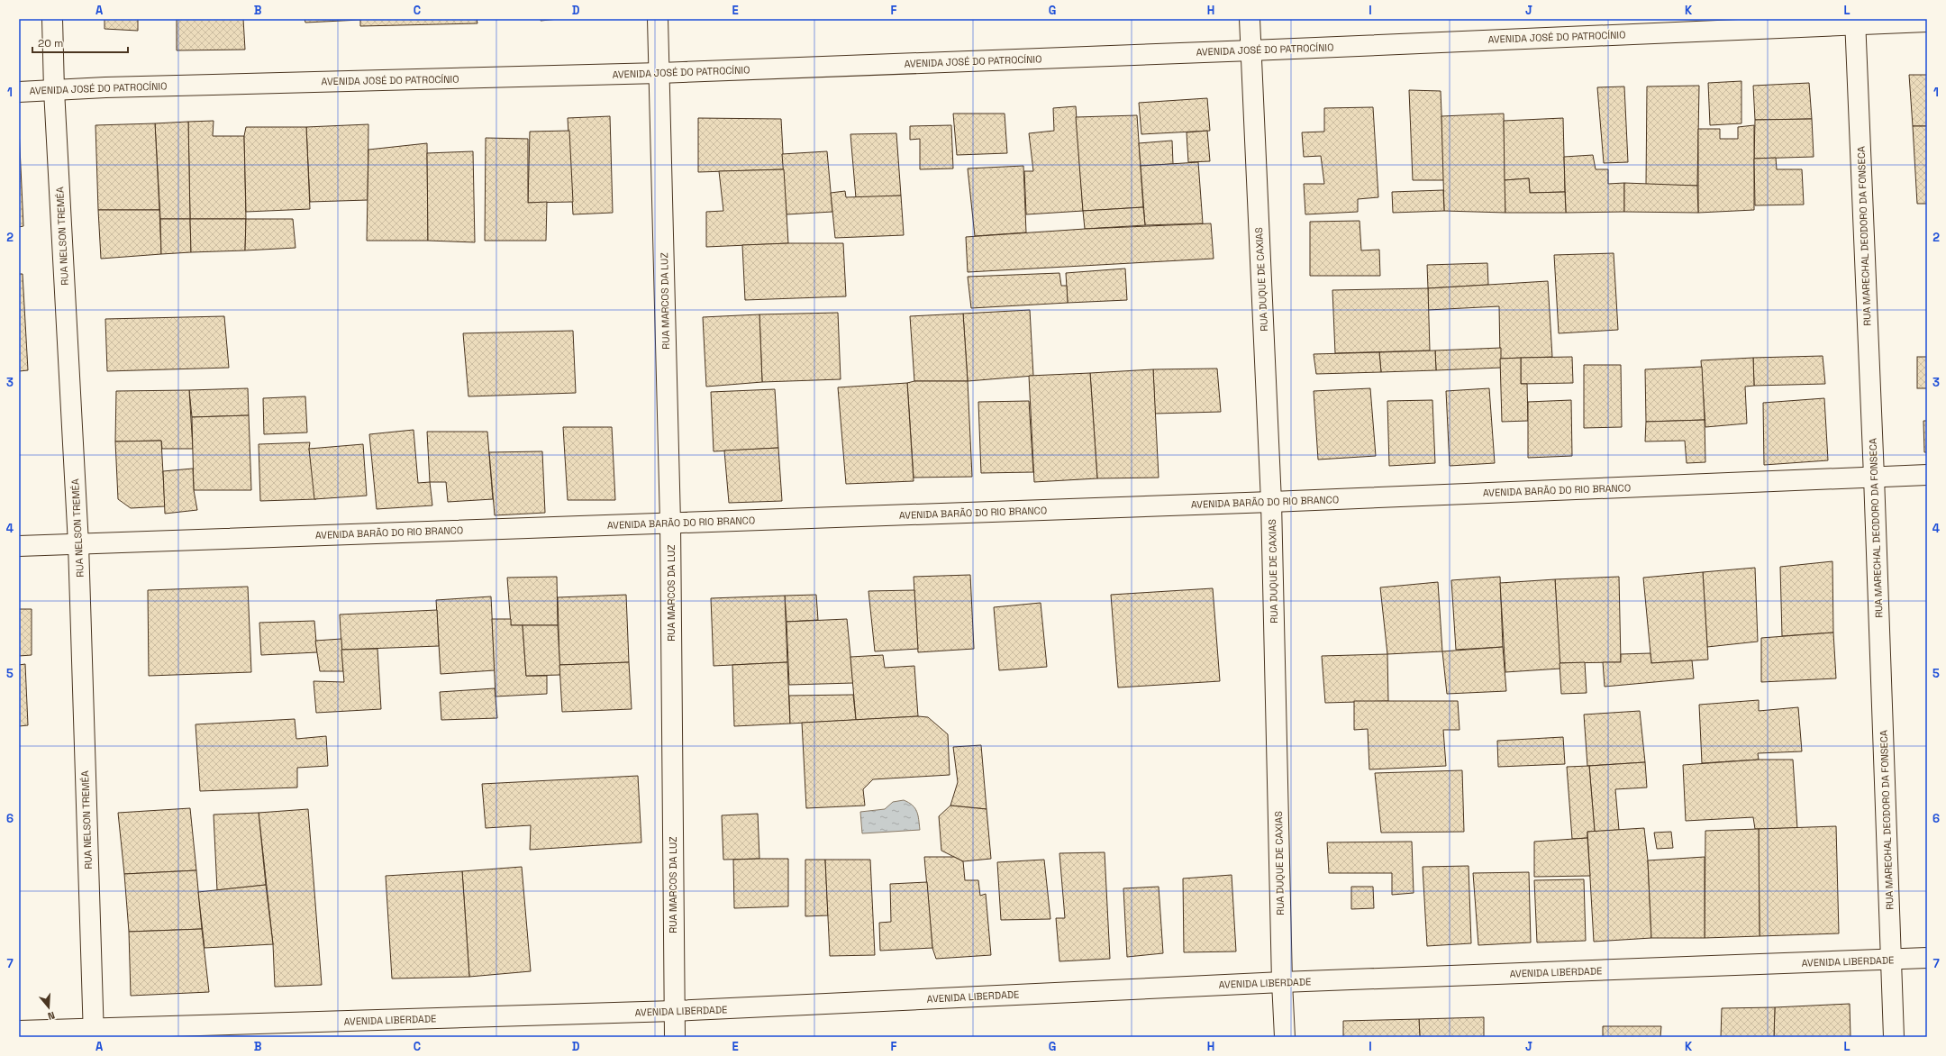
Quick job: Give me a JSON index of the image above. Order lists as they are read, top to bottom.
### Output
{
  "streets": {
    "street": [
      "AVENIDA JOSÉ DO PATROCÍNIO",
      "RUA NELSON TREMÉA",
      "RUA MARECHAL DEODORO DA FONSECA",
      "RUA DUQUE DE CAXIAS",
      "RUA MARCOS DA LUZ",
      "AVENIDA BARÃO DO RIO BRANCO",
      "AVENIDA LIBERDADE"
    ]
  },
  "crossings": [
    ["AVENIDA JOSÉ DO PATROCÍNIO", "RUA NELSON TREMÉA"],
    ["AVENIDA JOSÉ DO PATROCÍNIO", "RUA MARECHAL DEODORO DA FONSECA"],
    ["AVENIDA JOSÉ DO PATROCÍNIO", "RUA DUQUE DE CAXIAS"],
    ["AVENIDA JOSÉ DO PATROCÍNIO", "RUA MARCOS DA LUZ"],
    ["RUA NELSON TREMÉA", "AVENIDA BARÃO DO RIO BRANCO"],
    ["RUA NELSON TREMÉA", "AVENIDA LIBERDADE"],
    ["RUA MARECHAL DEODORO DA FONSECA", "AVENIDA BARÃO DO RIO BRANCO"],
    ["RUA MARECHAL DEODORO DA FONSECA", "AVENIDA LIBERDADE"],
    ["RUA DUQUE DE CAXIAS", "AVENIDA BARÃO DO RIO BRANCO"],
    ["RUA DUQUE DE CAXIAS", "AVENIDA LIBERDADE"],
    ["RUA MARCOS DA LUZ", "AVENIDA BARÃO DO RIO BRANCO"],
    ["RUA MARCOS DA LUZ", "AVENIDA LIBERDADE"]
  ],
  "scale_bar": "20 m",
  "north": "bottom",
  "grid": {
    "columns": [
      "A",
      "B",
      "C",
      "D",
      "E",
      "F",
      "G",
      "H",
      "I",
      "J",
      "K",
      "L"
    ],
    "rows": [
      "1",
      "2",
      "3",
      "4",
      "5",
      "6",
      "7"
    ]
  }
}
